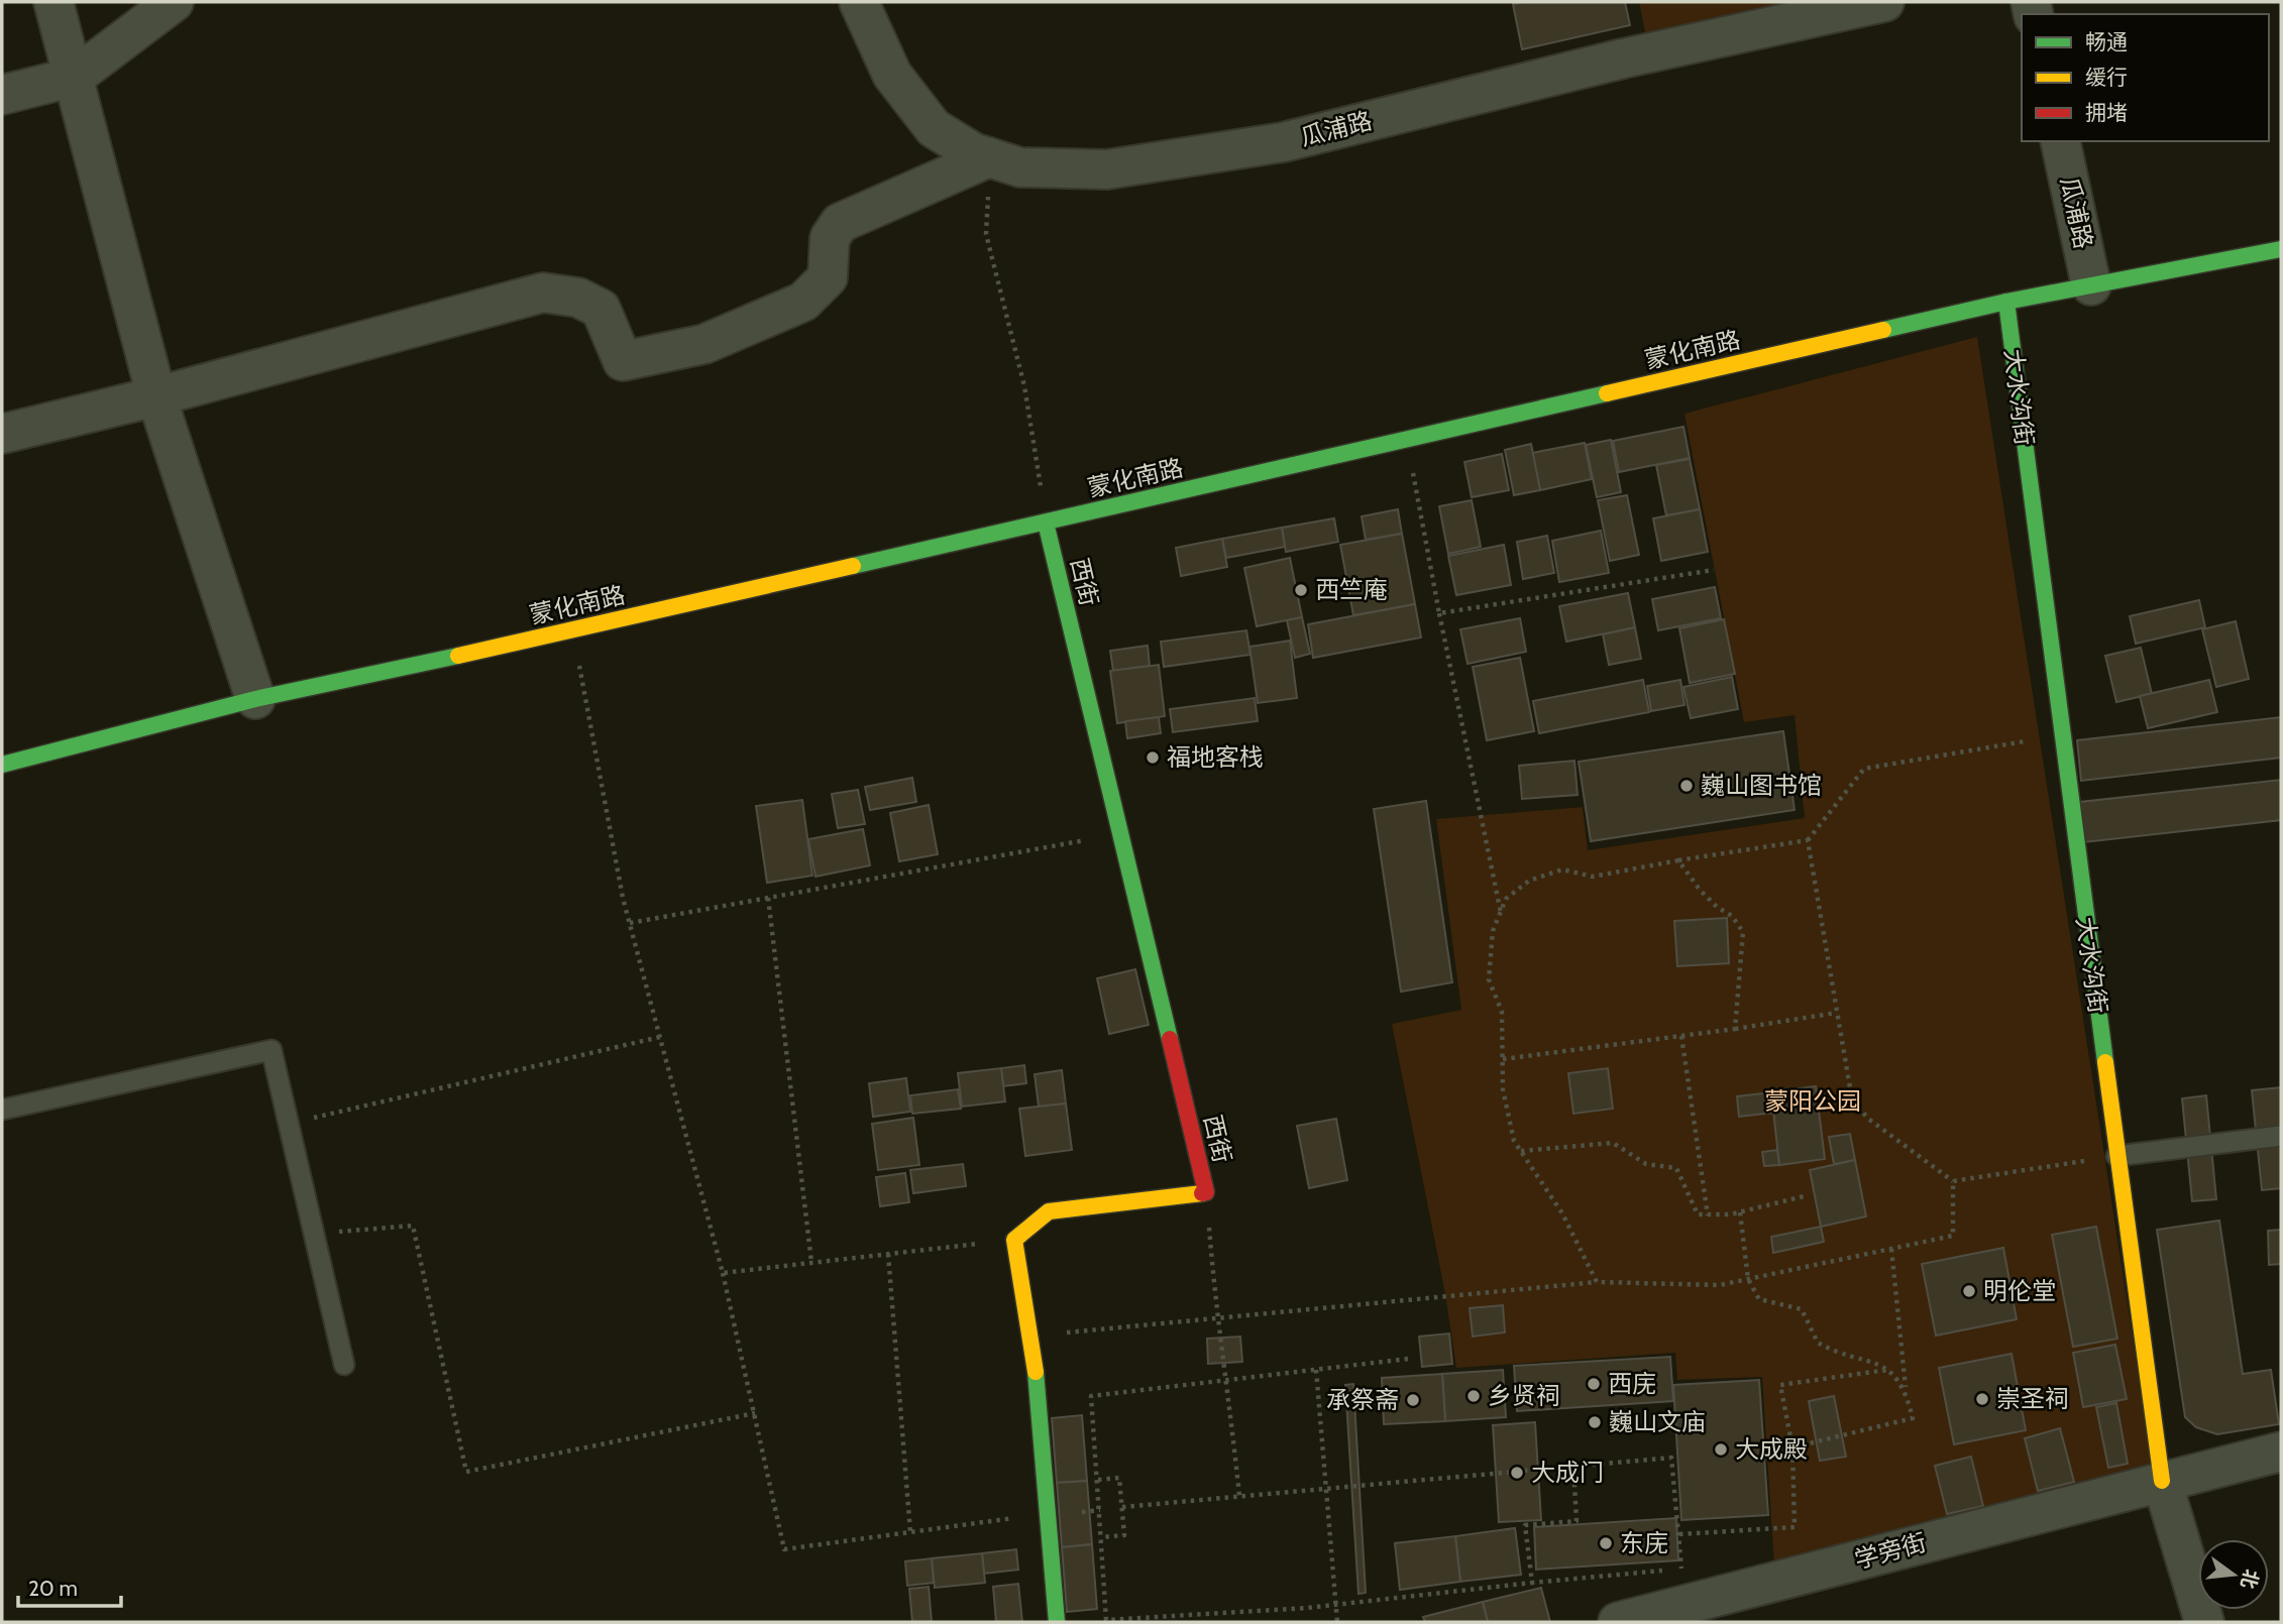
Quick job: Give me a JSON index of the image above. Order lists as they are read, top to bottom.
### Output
{
  "streets": {
    "street": [
      "瓜浦路",
      "蒙化南路",
      "大水沟街",
      "西街",
      "学旁街"
    ]
  },
  "crossings": [
    ["瓜浦路", "蒙化南路"],
    ["蒙化南路", "大水沟街"],
    ["蒙化南路", "西街"],
    ["大水沟街", "学旁街"]
  ],
  "parks": ["蒙阳公园"],
  "places": [
    "西竺庵",
    "福地客栈",
    "巍山图书馆",
    "明伦堂",
    "西庑",
    "乡贤祠",
    "崇圣祠",
    "承祭斋",
    "巍山文庙",
    "大成殿",
    "大成门",
    "东庑"
  ],
  "legend": ["畅通", "缓行", "拥堵"],
  "scale_bar": "20 m",
  "north": "right"
}
